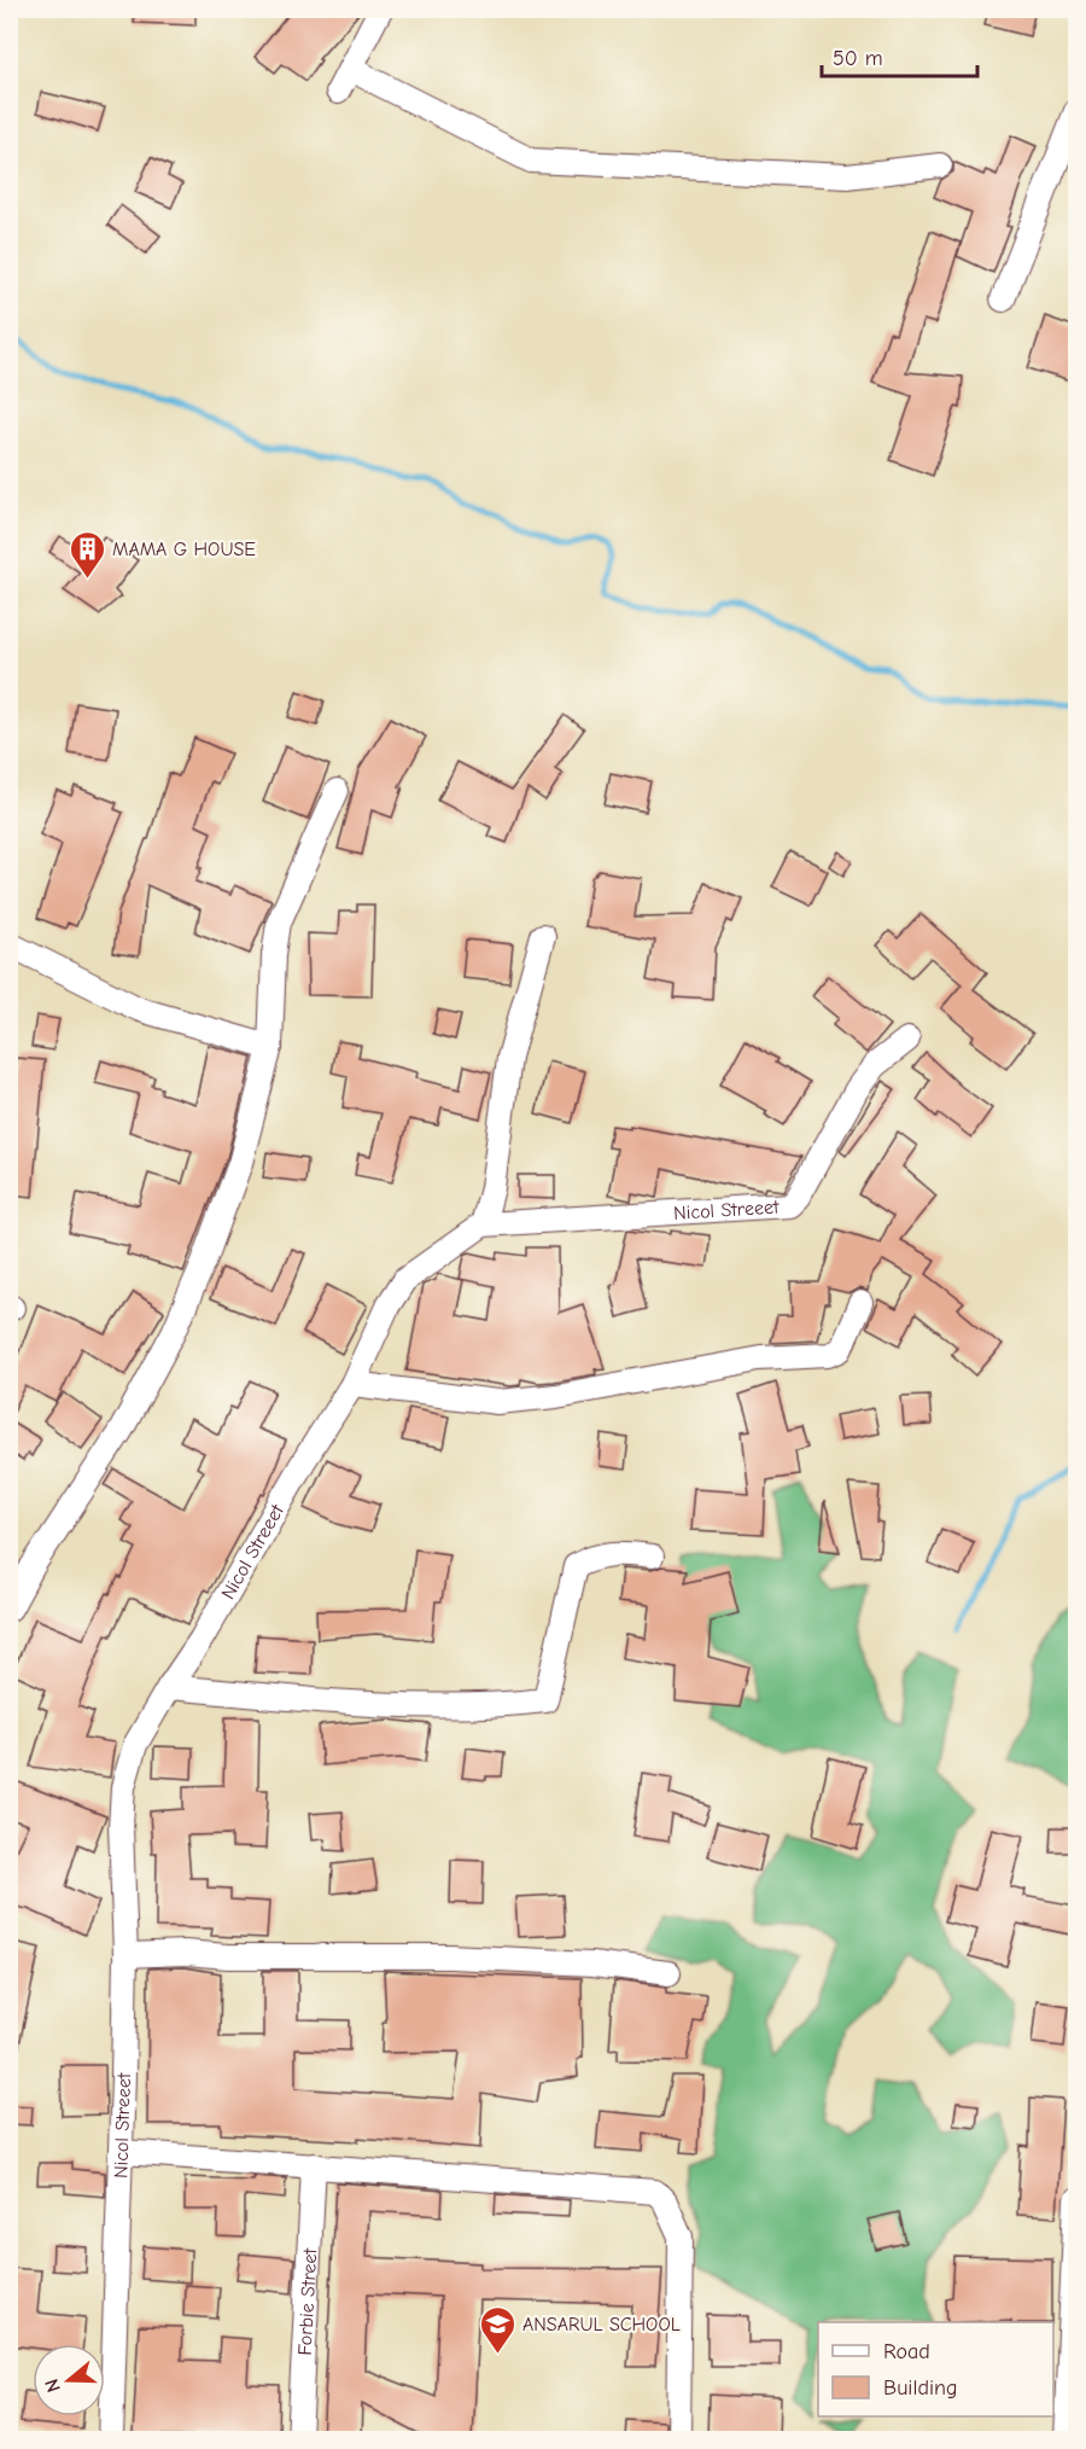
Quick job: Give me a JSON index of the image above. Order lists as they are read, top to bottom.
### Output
{
  "streets": {
    "street": ["Nicol Streeet", "Forbie Street"]
  },
  "places": {
    "building": ["MAMA G HOUSE"],
    "school or university": ["ANSARUL SCHOOL"]
  },
  "legend": ["Road", "Building"],
  "scale_bar": "50 m",
  "north": "left"
}
